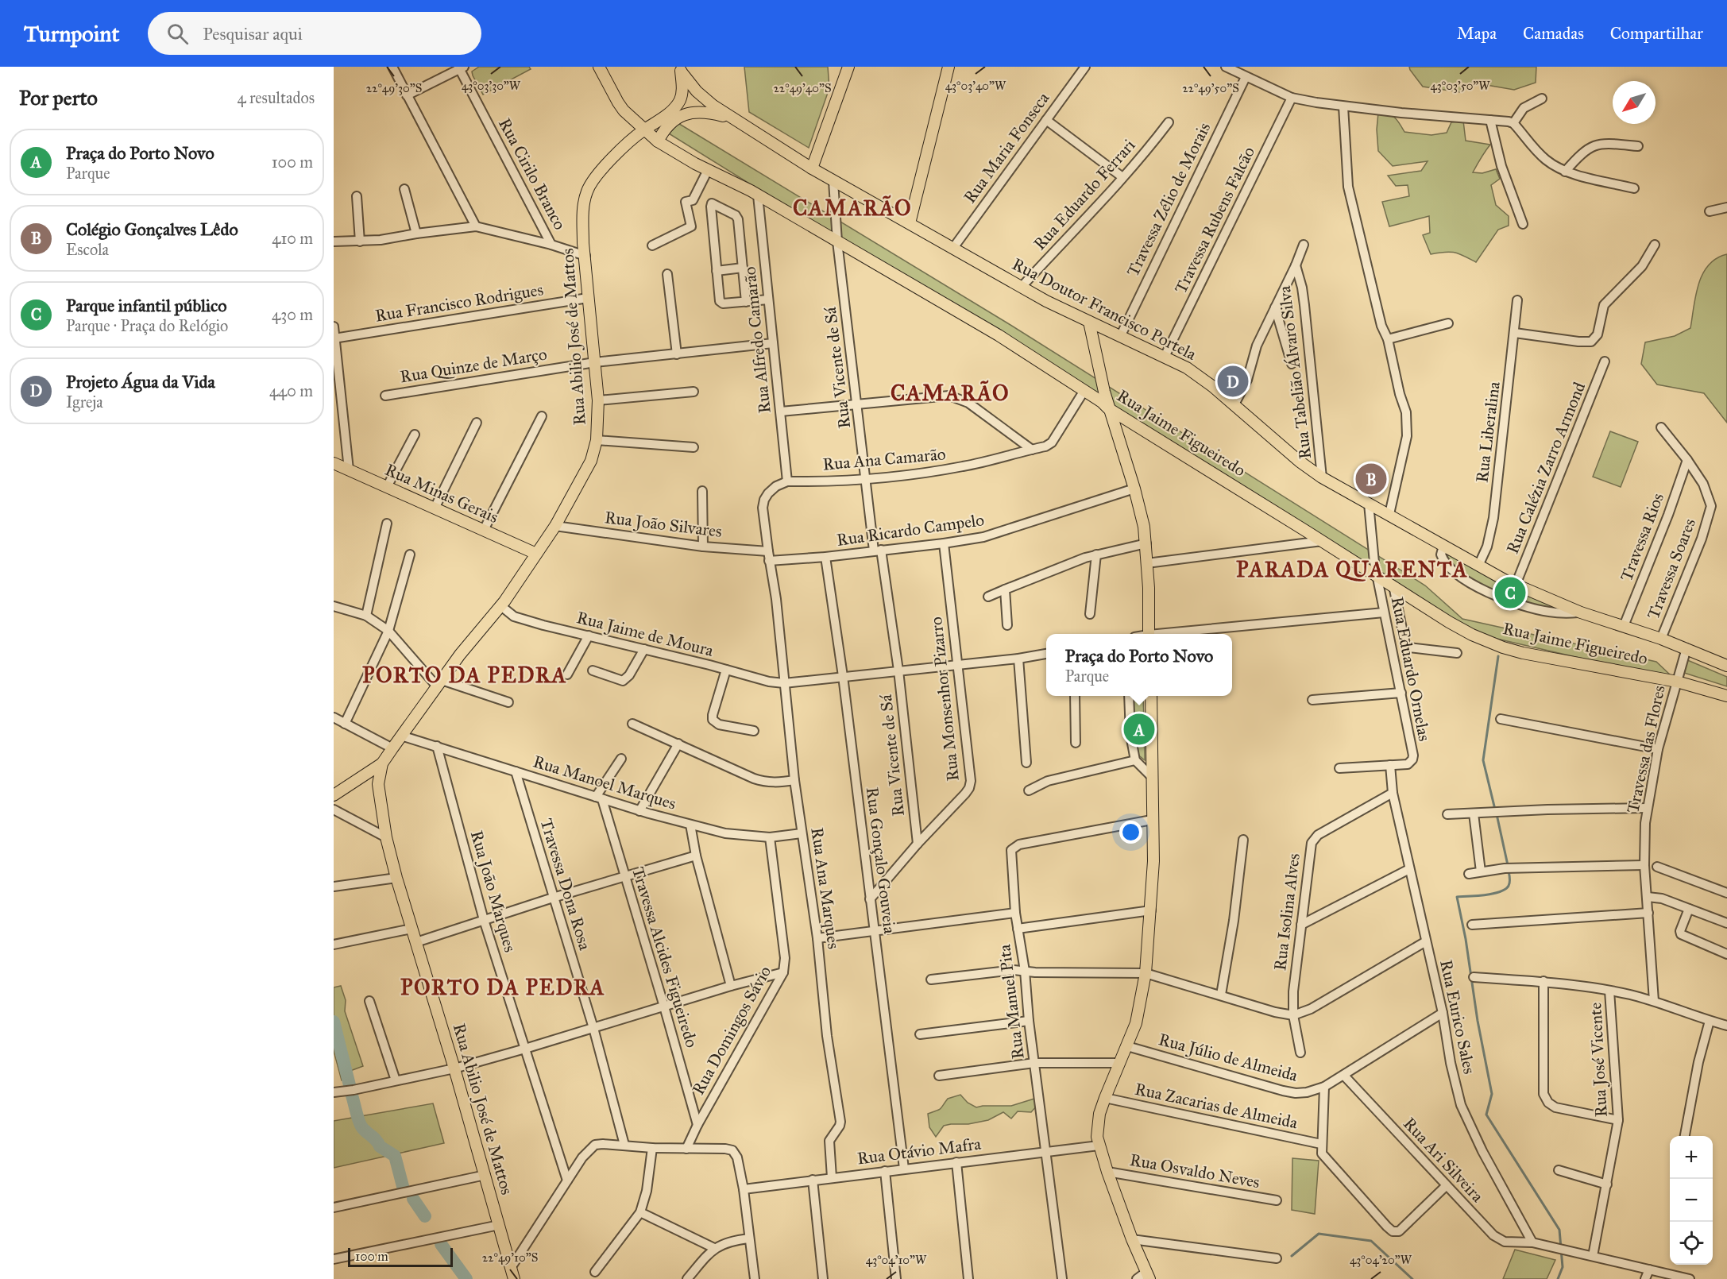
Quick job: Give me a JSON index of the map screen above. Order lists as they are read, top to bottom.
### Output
{
  "streets": {
    "main road": [
      "Rua Doutor Francisco Portela",
      "Rua Abilio José de Mattos",
      "Rua Jaime Figueiredo",
      "Rua Minas Gerais"
    ],
    "street": [
      "Rua Maria Fonseca",
      "Rua Cirilo Branco",
      "Rua Eduardo Ferrari",
      "Travessa Zélio de Morais",
      "Travessa Rubens Falcão",
      "Rua Francisco Rodrigues",
      "Rua Alfredo Camarão",
      "Rua Quinze de Março",
      "Rua Vicente de Sá",
      "Rua Tabelião Álvaro Silva",
      "Rua Liberalina",
      "Rua Ana Camarão",
      "Rua Calézia Zarro Armond",
      "Rua João Silvares",
      "Rua Ricardo Campelo",
      "Travessa Rios",
      "Travessa Soares",
      "Rua Jaime de Moura",
      "Rua Eduardo Ornelas",
      "Rua Monsenhor Pizarro",
      "Travessa das Flores",
      "Rua Manoel Marques",
      "Rua Gonçalo Gouveia",
      "Travessa Dona Rosa",
      "Rua Ana Marques",
      "Rua João Marques",
      "Rua Isolina Alves",
      "Travessa Alcides Figueiredo",
      "Rua Manuel Pita",
      "Rua Eurico Sales",
      "Rua Domingos Sávio",
      "Rua Júlio de Almeida",
      "Rua José Vicente",
      "Rua Zacarias de Almeida",
      "Rua Otávio Mafra",
      "Rua Ari Silveira",
      "Rua Osvaldo Neves"
    ]
  },
  "crossings": [
    ["Rua Maria Fonseca", "Rua Doutor Francisco Portela"],
    ["Rua Eduardo Ferrari", "Rua Doutor Francisco Portela"],
    ["Travessa Zélio de Morais", "Rua Doutor Francisco Portela"],
    ["Travessa Rubens Falcão", "Rua Doutor Francisco Portela"],
    ["Rua Francisco Rodrigues", "Rua Abilio José de Mattos"],
    ["Rua Doutor Francisco Portela", "Rua Abilio José de Mattos"],
    ["Rua Doutor Francisco Portela", "Rua Vicente de Sá"],
    ["Rua Doutor Francisco Portela", "Rua Tabelião Álvaro Silva"],
    ["Rua Doutor Francisco Portela", "Rua Liberalina"],
    ["Rua Doutor Francisco Portela", "Rua Calézia Zarro Armond"],
    ["Rua Doutor Francisco Portela", "Travessa Rios"],
    ["Rua Doutor Francisco Portela", "Travessa Soares"],
    ["Rua Doutor Francisco Portela", "Rua Eduardo Ornelas"],
    ["Rua Doutor Francisco Portela", "Travessa das Flores"],
    ["Rua Abilio José de Mattos", "Rua Quinze de Março"],
    ["Rua Abilio José de Mattos", "Rua Jaime Figueiredo"],
    ["Rua Abilio José de Mattos", "Rua Minas Gerais"],
    ["Rua Abilio José de Mattos", "Rua João Silvares"],
    ["Rua Abilio José de Mattos", "Rua Jaime de Moura"],
    ["Rua Abilio José de Mattos", "Rua Manoel Marques"],
    ["Rua Alfredo Camarão", "Rua Quinze de Março"],
    ["Rua Alfredo Camarão", "Rua Jaime Figueiredo"],
    ["Rua Alfredo Camarão", "Rua Ana Camarão"],
    ["Rua Vicente de Sá", "Rua Jaime Figueiredo"],
    ["Rua Vicente de Sá", "Rua Ana Camarão"],
    ["Rua Vicente de Sá", "Rua Ricardo Campelo"],
    ["Rua Vicente de Sá", "Rua Jaime de Moura"],
    ["Rua Vicente de Sá", "Rua Monsenhor Pizarro"],
    ["Rua Jaime Figueiredo", "Rua Ana Camarão"],
    ["Rua Jaime Figueiredo", "Rua Eduardo Ornelas"],
    ["Rua Jaime Figueiredo", "Travessa das Flores"],
    ["Rua João Silvares", "Rua Ricardo Campelo"],
    ["Rua João Silvares", "Rua Ana Marques"],
    ["Rua Ricardo Campelo", "Rua Monsenhor Pizarro"],
    ["Rua Ricardo Campelo", "Rua Gonçalo Gouveia"],
    ["Rua Ricardo Campelo", "Rua Ana Marques"],
    ["Travessa Rios", "Travessa Soares"],
    ["Rua Jaime de Moura", "Rua Monsenhor Pizarro"],
    ["Rua Jaime de Moura", "Rua Gonçalo Gouveia"],
    ["Rua Jaime de Moura", "Rua Ana Marques"],
    ["Rua Eduardo Ornelas", "Rua Eurico Sales"],
    ["Rua Monsenhor Pizarro", "Rua Gonçalo Gouveia"],
    ["Rua Manoel Marques", "Travessa Dona Rosa"],
    ["Rua Manoel Marques", "Rua Ana Marques"],
    ["Rua Manoel Marques", "Rua João Marques"],
    ["Rua Manoel Marques", "Travessa Alcides Figueiredo"],
    ["Rua Manoel Marques", "Rua Domingos Sávio"],
    ["Rua Gonçalo Gouveia", "Rua Otávio Mafra"],
    ["Rua Ana Marques", "Rua Otávio Mafra"],
    ["Rua Isolina Alves", "Rua Eurico Sales"],
    ["Travessa Alcides Figueiredo", "Rua Domingos Sávio"],
    ["Rua Manuel Pita", "Rua Otávio Mafra"],
    ["Rua Eurico Sales", "Rua Júlio de Almeida"],
    ["Rua Eurico Sales", "Rua Ari Silveira"],
    ["Rua Júlio de Almeida", "Rua Ari Silveira"]
  ],
  "districts": [
    "CAMARÃO",
    "CAMARÃO",
    "PARADA QUARENTA",
    "PORTO DA PEDRA",
    "PORTO DA PEDRA"
  ],
  "scale_bar": "100 m",
  "north": "bottom left",
  "page": {
    "header": "Turnpoint",
    "search": "Pesquisar aqui",
    "nav": ["Mapa", "Camadas", "Compartilhar"],
    "heading": ["Por perto", "4 resultados"],
    "list": [
      {
        "mark": "A",
        "name": "Praça do Porto Novo",
        "note": "Parque",
        "value": "100 m"
      },
      {
        "mark": "B",
        "name": "Colégio Gonçalves Lêdo",
        "note": "Escola",
        "value": "410 m"
      },
      {
        "mark": "C",
        "name": "Parque infantil público",
        "note": "Parque · Praça do Relógio",
        "value": "430 m"
      },
      {
        "mark": "D",
        "name": "Projeto Água da Vida",
        "note": "Igreja",
        "value": "440 m"
      }
    ],
    "pins": [
      "D",
      "B",
      "C",
      "A"
    ],
    "popup": ["Praça do Porto Novo", "Parque"],
    "map_buttons": ["+", "−"],
    "scale": "100 m"
  },
  "coordinates": [
    "43°03'30\"W",
    "43°03'40\"W",
    "43°03'50\"W",
    "22°49'30\"S",
    "22°49'40\"S",
    "22°49'50\"S",
    "22°49'10\"S",
    "43°04'10\"W",
    "43°04'20\"W"
  ]
}
